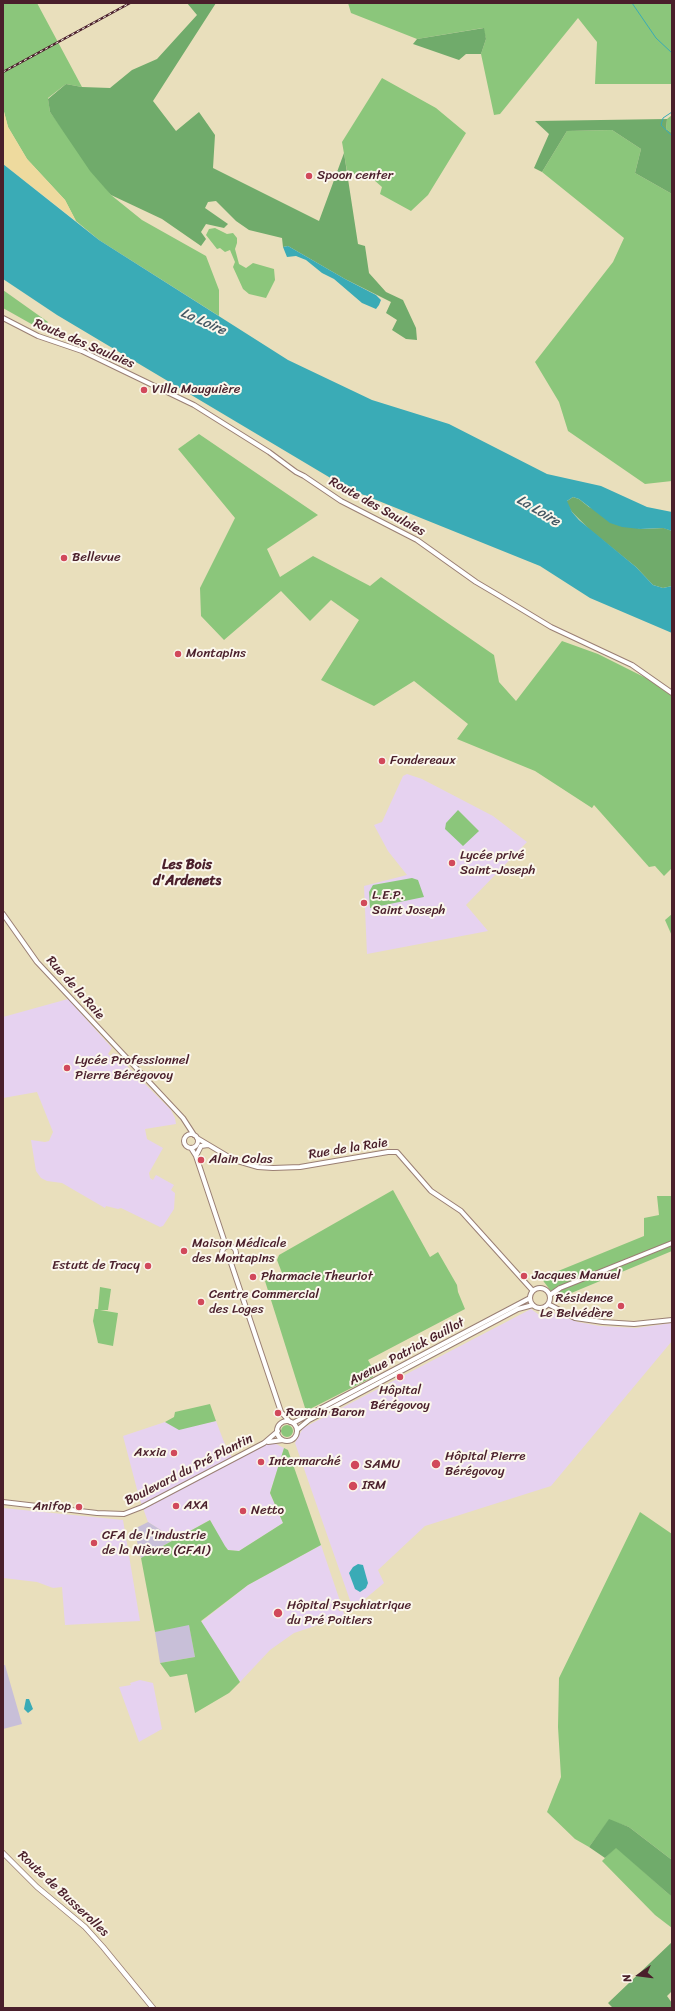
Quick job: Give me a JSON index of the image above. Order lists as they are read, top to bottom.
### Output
{
  "streets": {
    "main road": ["Route de Busserolles"],
    "street": [
      "Route des Saulaies",
      "Rue de la Raie",
      "Avenue Patrick Guillot",
      "Boulevard du Pré Plantin"
    ]
  },
  "crossings": [
    ["Rue de la Raie", "Avenue Patrick Guillot"],
    ["Avenue Patrick Guillot", "Boulevard du Pré Plantin"]
  ],
  "districts": ["Les Bois d'Ardenets"],
  "water": ["La Loire"],
  "places": [
    "Spoon center",
    "Villa Mauguière",
    "Bellevue",
    "Montapins",
    "Fondereaux",
    "Lycée privé Saint-Joseph",
    "L.E.P. Saint Joseph",
    "Lycée Professionnel Pierre Bérégovoy",
    "Alain Colas",
    "Maison Médicale des Montapins",
    "Estutt de Tracy",
    "Jacques Manuel",
    "Pharmacie Theuriot",
    "Centre Commercial des Loges",
    "Résidence Le Belvédère",
    "Hôpital Bérégovoy",
    "Romain Baron",
    "Axxia",
    "Intermarché",
    "Hôpital Pierre Bérégovoy",
    "SAMU",
    "IRM",
    "AXA",
    "Anifop",
    "Netto",
    "CFA de l'industrie de la Nièvre (CFAI)",
    "Hôpital Psychiatrique du Pré Poitiers"
  ],
  "north": "left"
}
